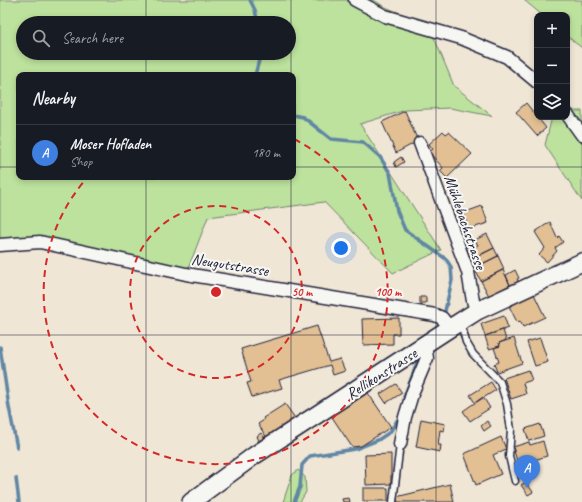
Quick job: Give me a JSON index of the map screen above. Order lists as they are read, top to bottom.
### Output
{
  "streets": {
    "street": ["Mühlebachstrasse", "Neugutstrasse", "Rellikonstrasse"]
  },
  "crossings": [
    ["Mühlebachstrasse", "Rellikonstrasse"],
    ["Neugutstrasse", "Rellikonstrasse"]
  ],
  "page": {
    "map_buttons": ["+", "−"],
    "search": "Search here",
    "heading": "Nearby",
    "list": [
      {
        "mark": "A",
        "name": "Moser Hofladen",
        "note": "Shop",
        "value": "180 m"
      }
    ],
    "pins": "A"
  },
  "rings": ["50 m", "100 m"]
}
